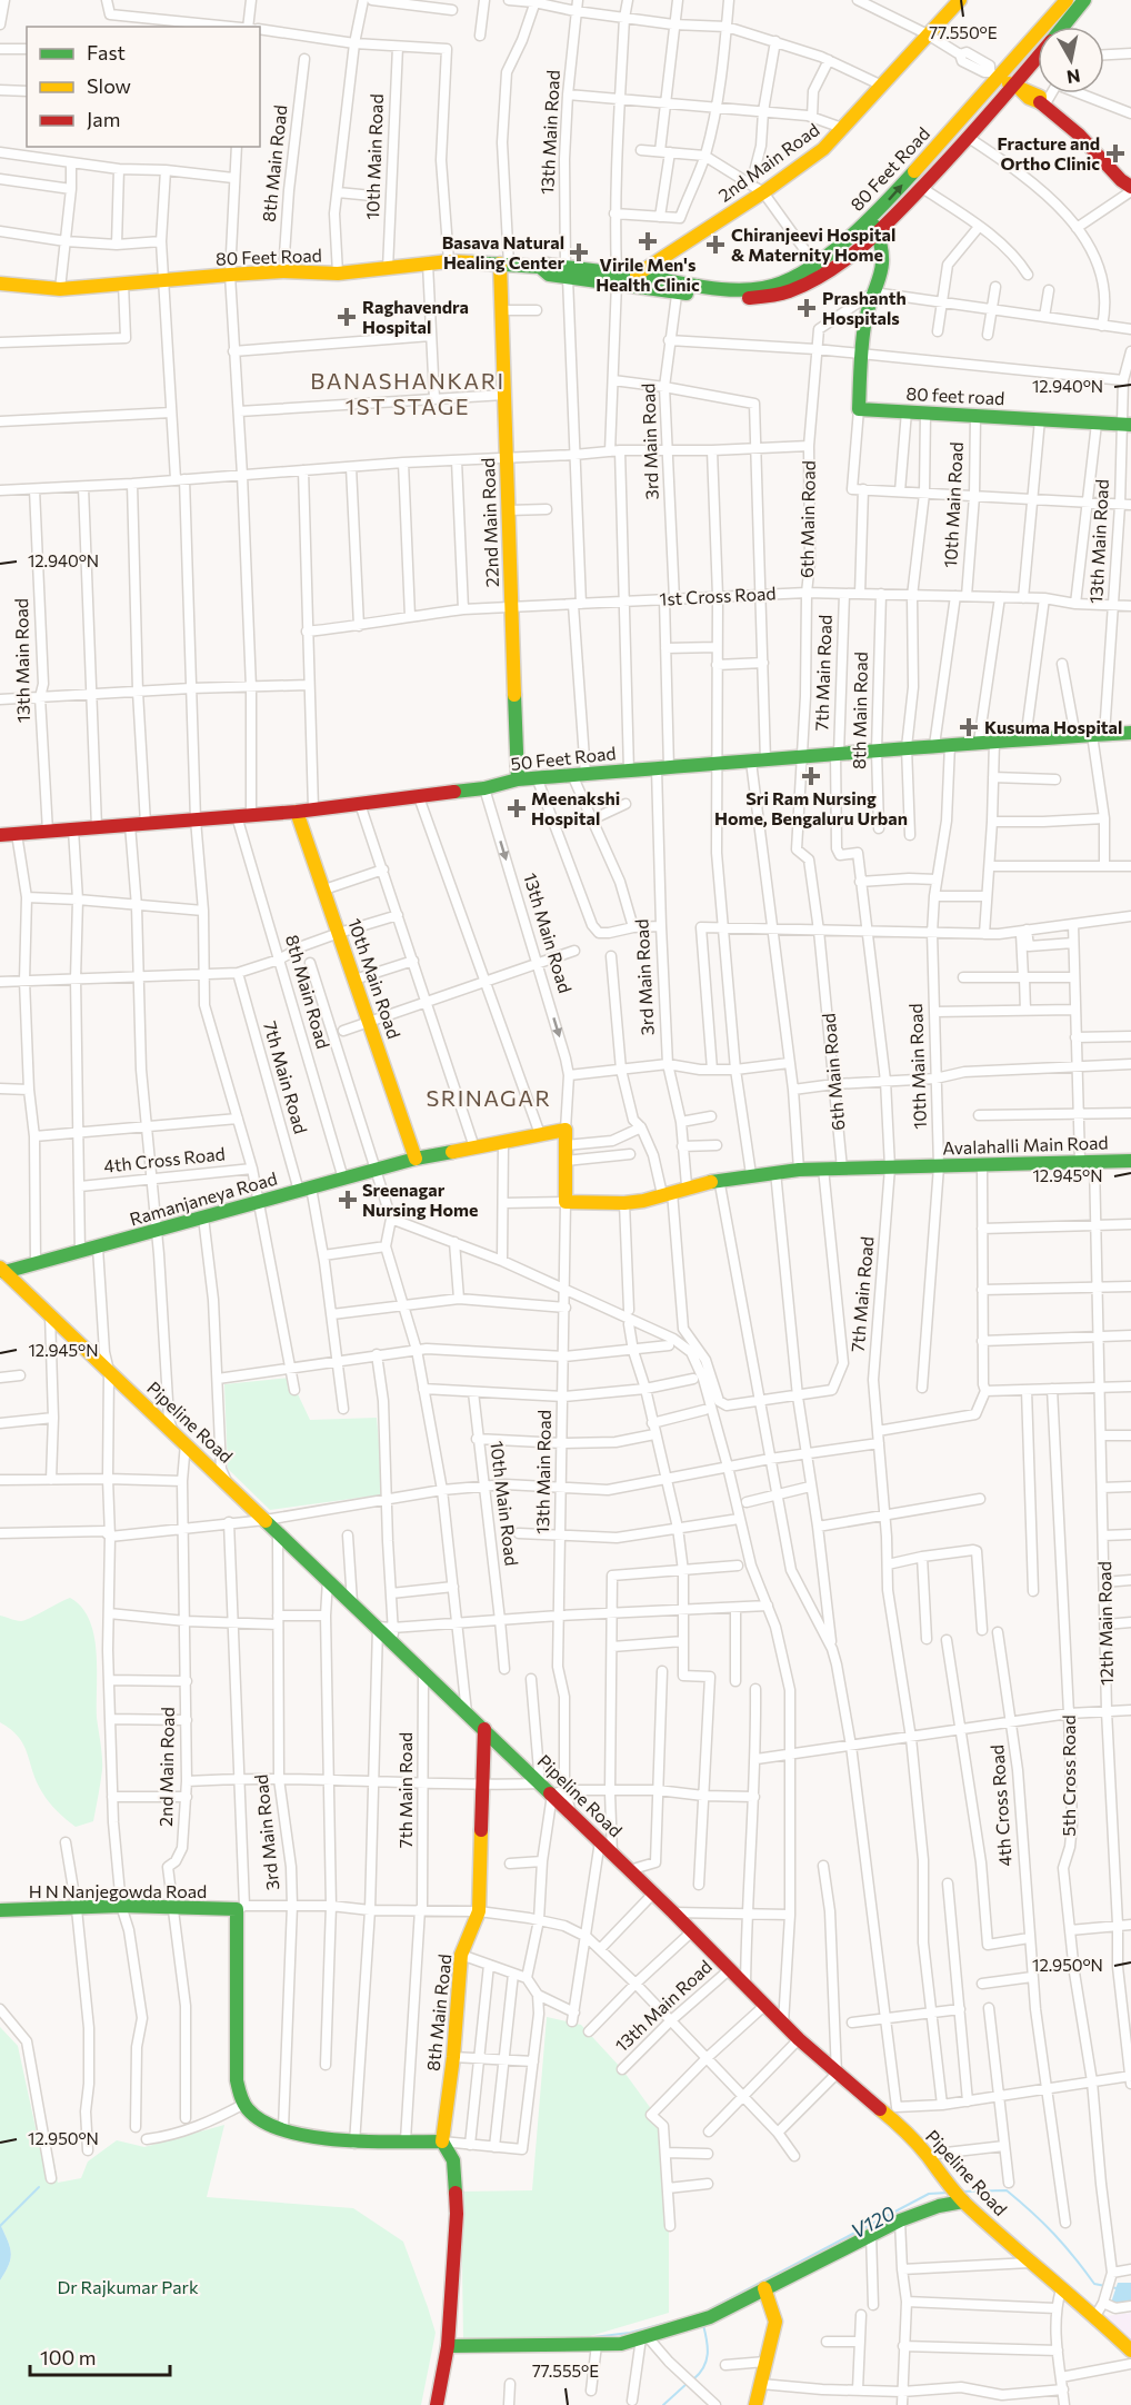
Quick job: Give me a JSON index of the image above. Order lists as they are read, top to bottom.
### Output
{
  "streets": {
    "street": [
      "13th Main Road",
      "10th Main Road",
      "2nd Main Road",
      "8th Main Road",
      "80 Feet Road",
      "80 feet road",
      "3rd Main Road",
      "6th Main Road",
      "22nd Main Road",
      "1st Cross Road",
      "7th Main Road",
      "50 Feet Road",
      "Avalahalli Main Road",
      "4th Cross Road",
      "Ramanjaneya Road",
      "Pipeline Road",
      "12th Main Road",
      "5th Cross Road",
      "H N Nanjegowda Road"
    ]
  },
  "crossings": [
    ["13th Main Road", "80 Feet Road"],
    ["13th Main Road", "80 feet road"],
    ["13th Main Road", "1st Cross Road"],
    ["13th Main Road", "50 Feet Road"],
    ["13th Main Road", "Avalahalli Main Road"],
    ["13th Main Road", "Pipeline Road"],
    ["10th Main Road", "80 Feet Road"],
    ["10th Main Road", "80 feet road"],
    ["10th Main Road", "1st Cross Road"],
    ["10th Main Road", "50 Feet Road"],
    ["10th Main Road", "Avalahalli Main Road"],
    ["10th Main Road", "Ramanjaneya Road"],
    ["2nd Main Road", "80 Feet Road"],
    ["2nd Main Road", "Pipeline Road"],
    ["2nd Main Road", "H N Nanjegowda Road"],
    ["8th Main Road", "80 Feet Road"],
    ["8th Main Road", "1st Cross Road"],
    ["8th Main Road", "50 Feet Road"],
    ["8th Main Road", "Ramanjaneya Road"],
    ["8th Main Road", "Pipeline Road"],
    ["80 Feet Road", "3rd Main Road"],
    ["80 Feet Road", "22nd Main Road"],
    ["3rd Main Road", "1st Cross Road"],
    ["3rd Main Road", "50 Feet Road"],
    ["3rd Main Road", "Avalahalli Main Road"],
    ["3rd Main Road", "Pipeline Road"],
    ["6th Main Road", "1st Cross Road"],
    ["6th Main Road", "50 Feet Road"],
    ["6th Main Road", "Avalahalli Main Road"],
    ["22nd Main Road", "1st Cross Road"],
    ["22nd Main Road", "50 Feet Road"],
    ["1st Cross Road", "7th Main Road"],
    ["7th Main Road", "50 Feet Road"],
    ["7th Main Road", "Avalahalli Main Road"],
    ["7th Main Road", "Ramanjaneya Road"],
    ["7th Main Road", "Pipeline Road"],
    ["Avalahalli Main Road", "12th Main Road"],
    ["Ramanjaneya Road", "Pipeline Road"],
    ["Pipeline Road", "5th Cross Road"]
  ],
  "districts": ["BANASHANKARI 1ST STAGE", "SRINAGAR"],
  "water": ["V120"],
  "parks": ["Dr Rajkumar Park"],
  "places": {
    "health": [
      "Fracture and Ortho Clinic",
      "Virile Men's Health Clinic",
      "Chiranjeevi Hospital & Maternity Home",
      "Basava Natural Healing Center",
      "Prashanth Hospitals",
      "Raghavendra Hospital",
      "Kusuma Hospital",
      "Sri Ram Nursing Home, Bengaluru Urban",
      "Meenakshi Hospital",
      "Sreenagar Nursing Home"
    ]
  },
  "legend": ["Fast", "Slow", "Jam"],
  "scale_bar": "100 m",
  "north": "bottom",
  "coordinates": [
    "77.550°E",
    "12.940°N",
    "12.945°N",
    "12.950°N",
    "77.555°E"
  ]
}
